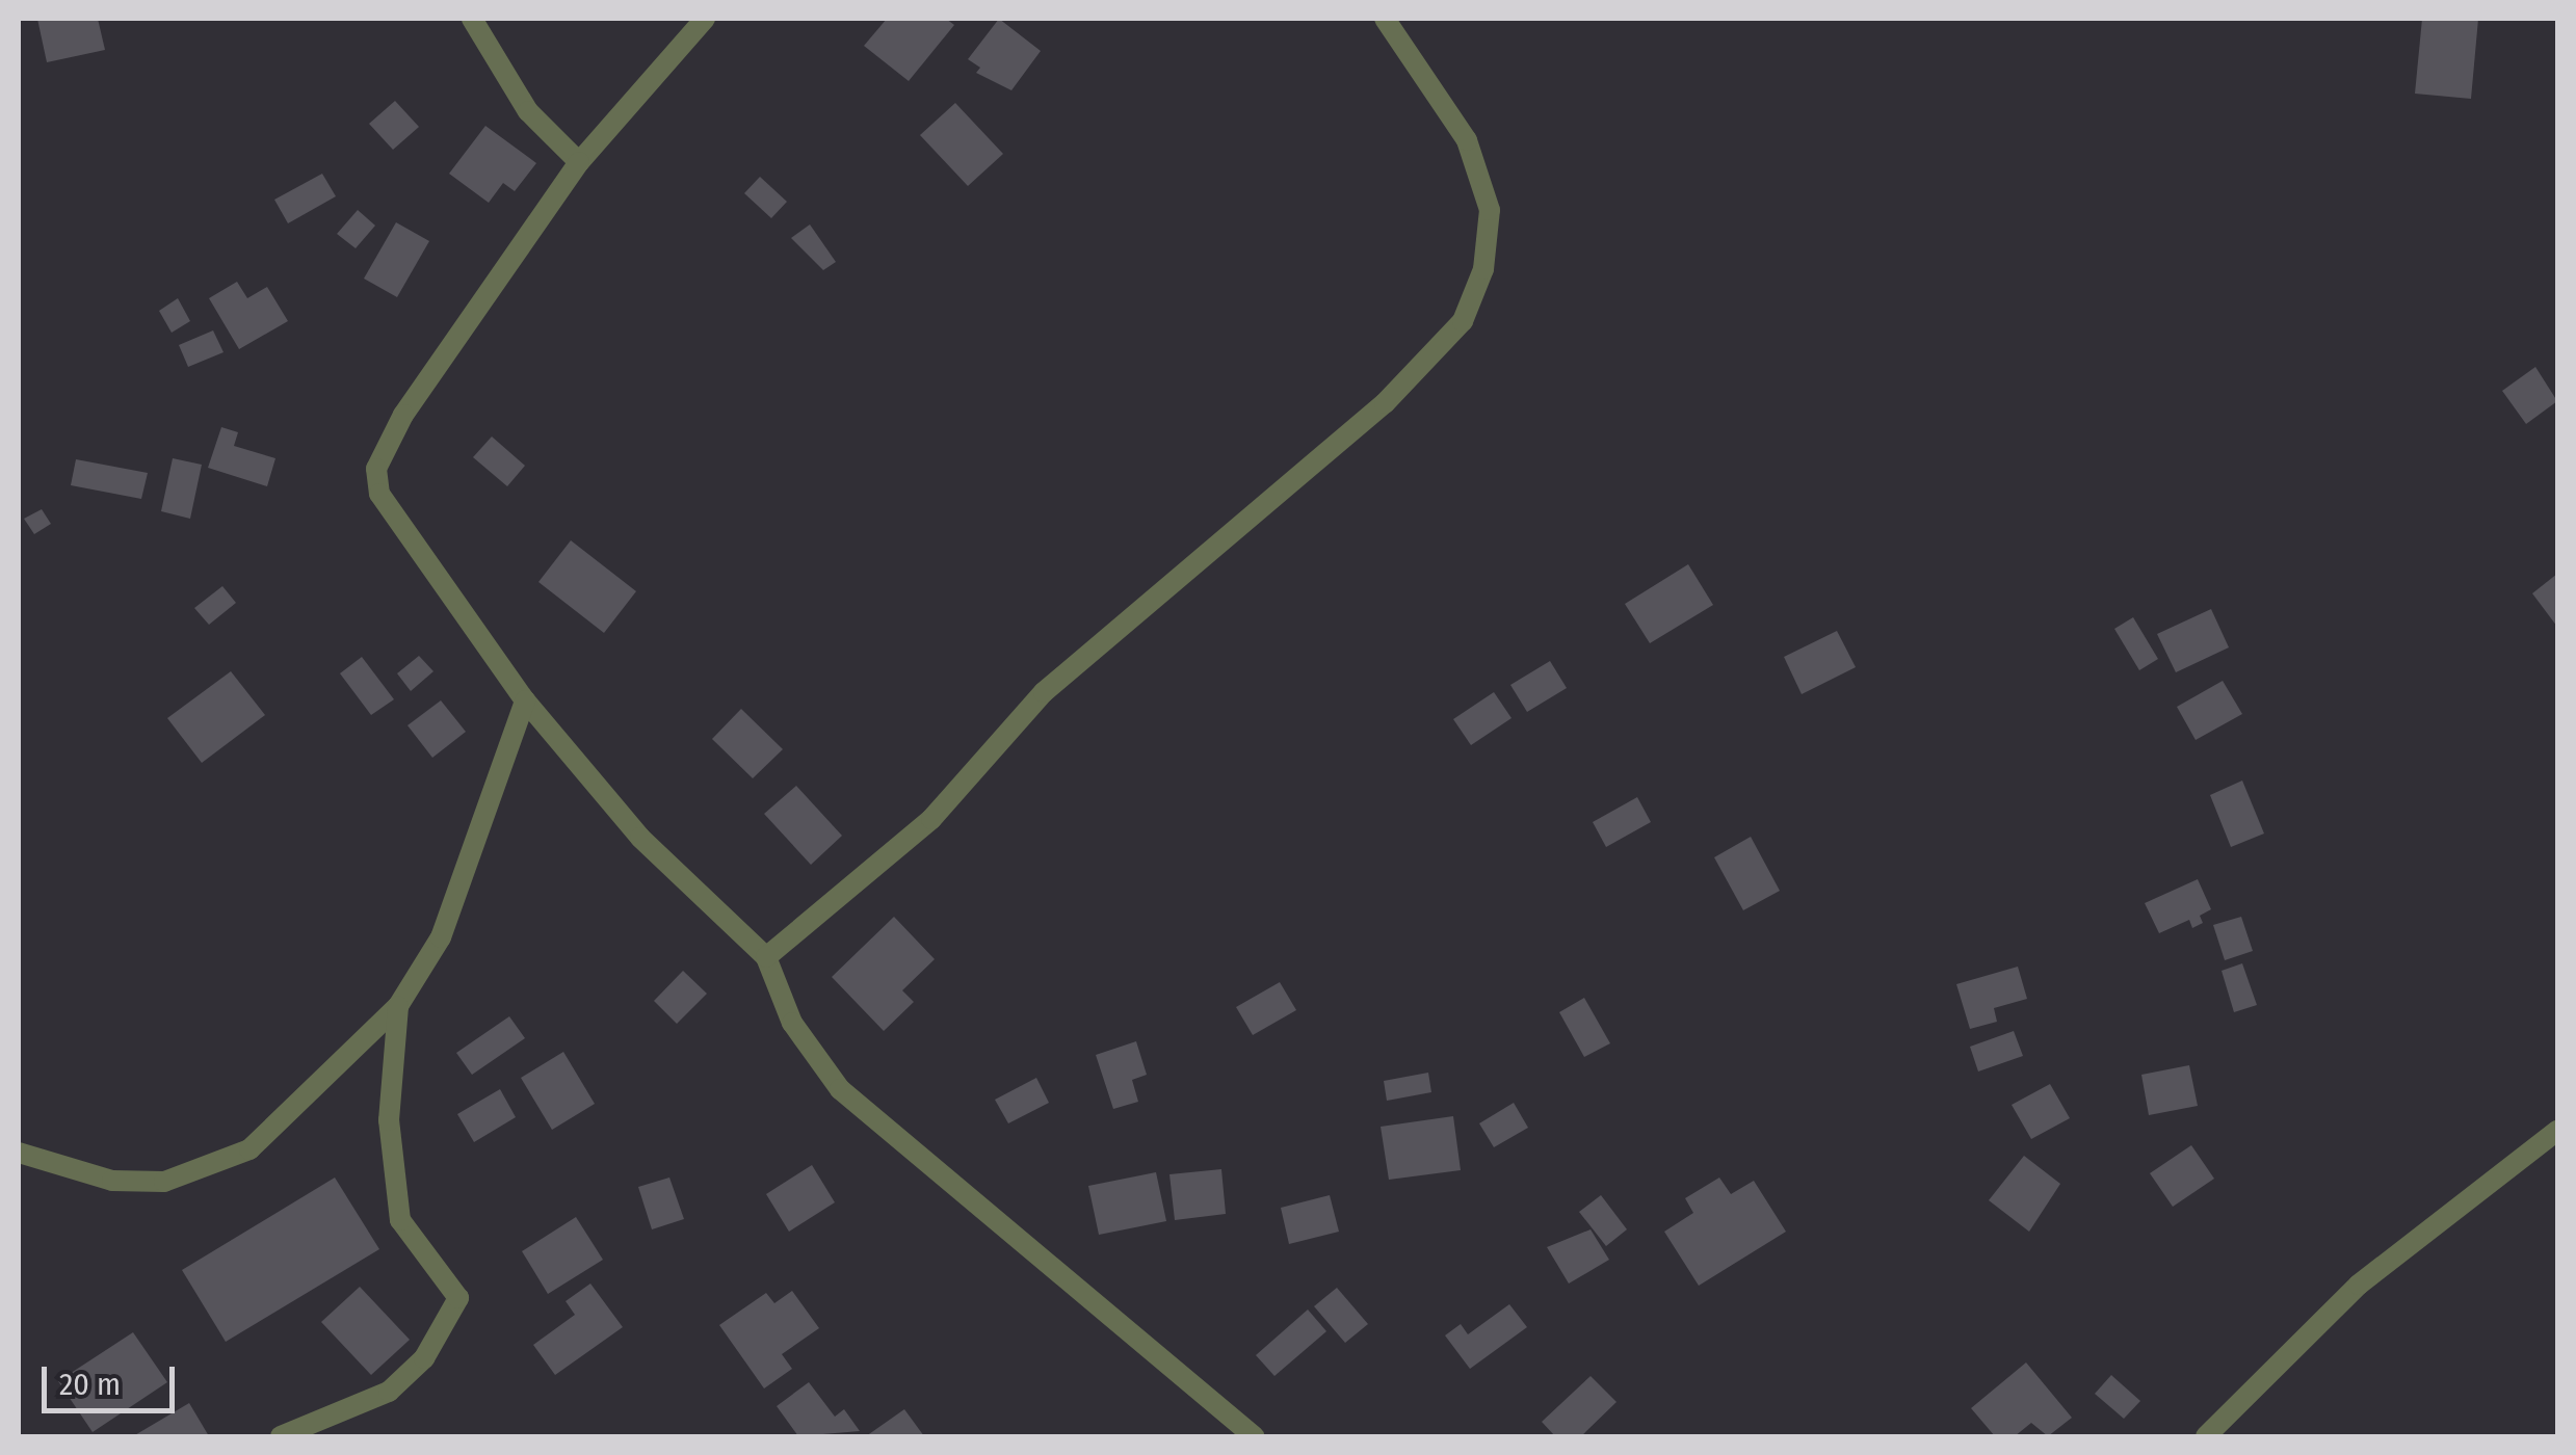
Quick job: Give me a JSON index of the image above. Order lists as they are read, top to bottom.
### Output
{
  "scale_bar": "20 m"
}
